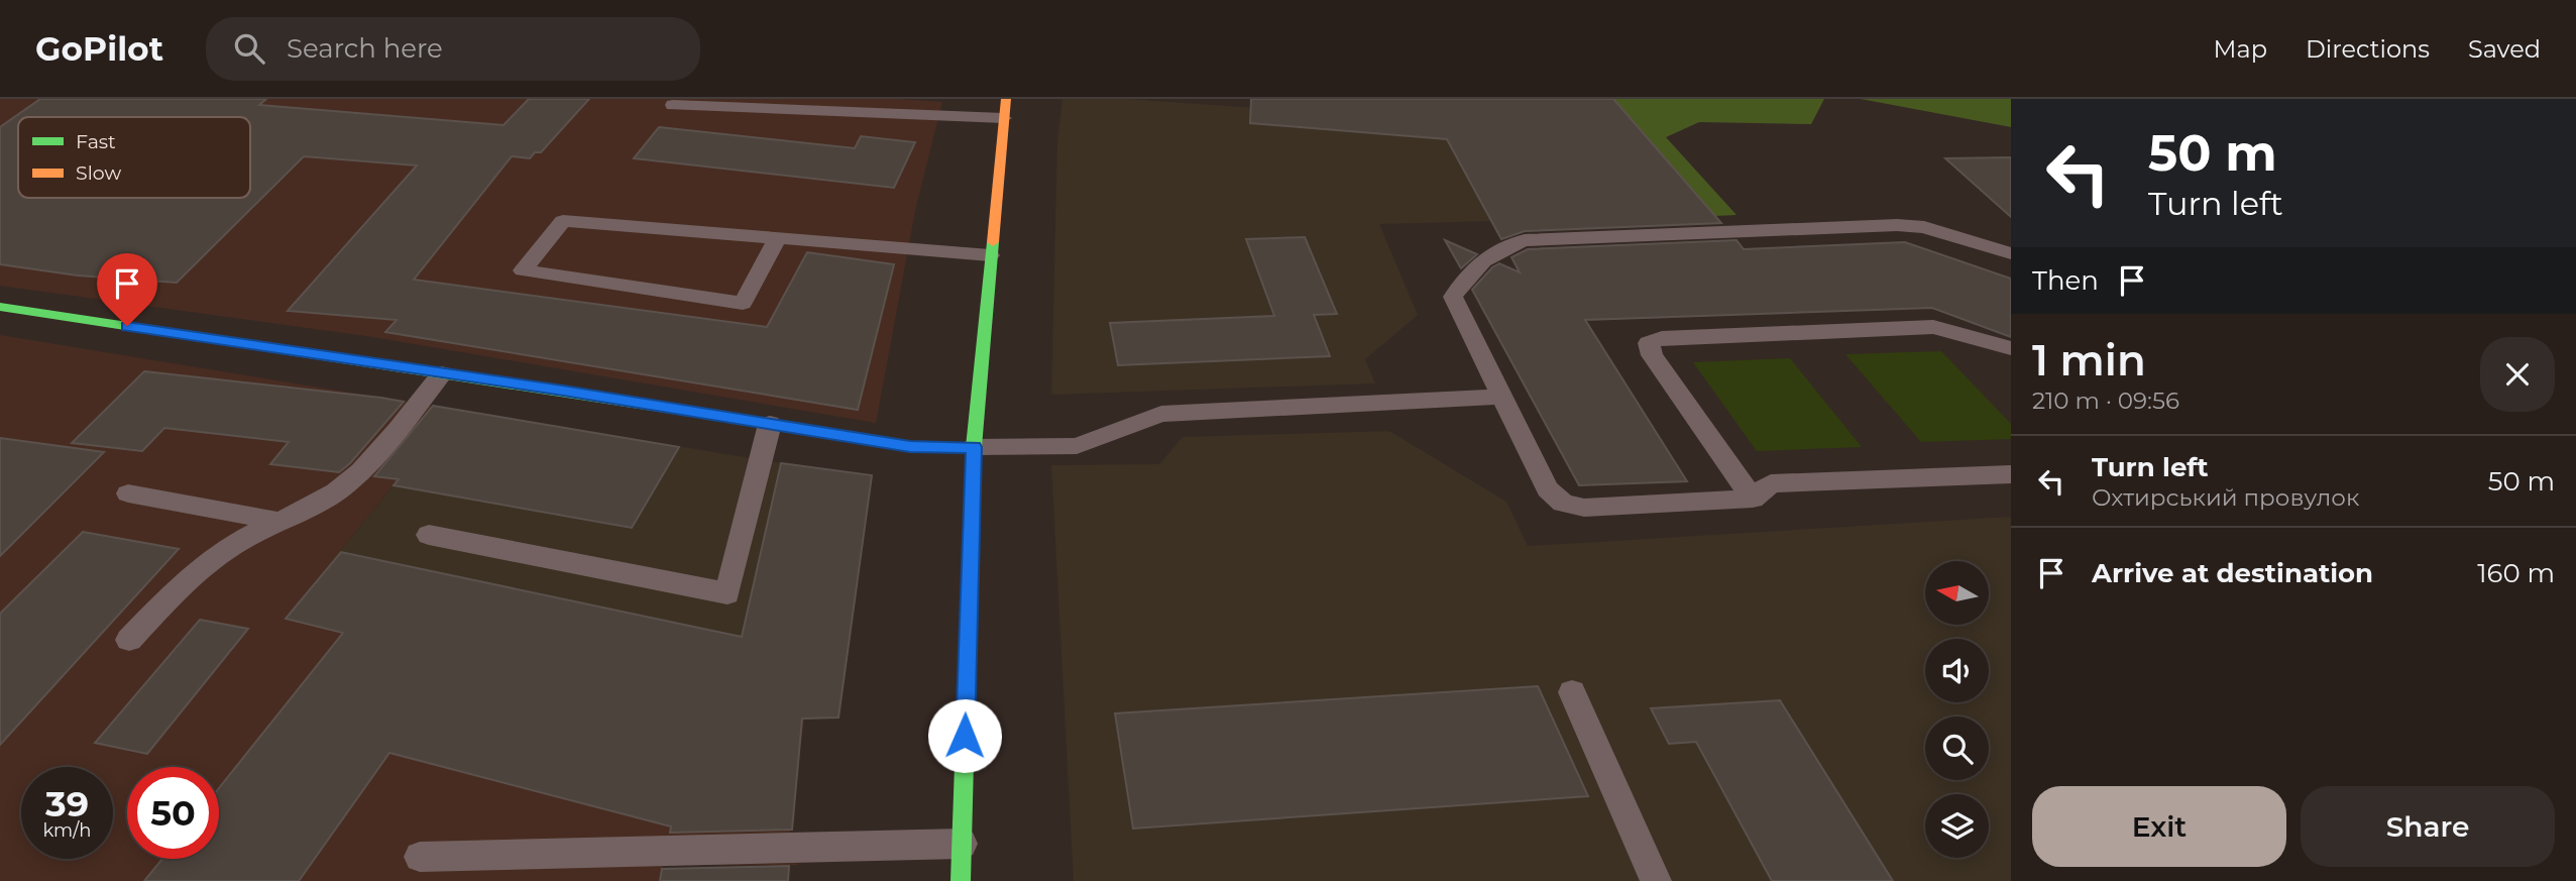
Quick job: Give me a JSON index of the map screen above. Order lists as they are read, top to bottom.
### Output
{
  "legend": ["Fast", "Slow"],
  "north": "left",
  "page": {
    "header": "GoPilot",
    "search": "Search here",
    "nav": ["Map", "Directions", "Saved"],
    "turn": ["50 m", "Turn left"],
    "then": "Then",
    "heading": ["1 min", "210 m · 09:56"],
    "list": [
      {
        "name": "Turn left",
        "note": "Охтирський провулок",
        "value": "50 m"
      },
      {
        "name": "Arrive at destination",
        "value": "160 m"
      }
    ],
    "speed": "39 km/h",
    "limit": "50",
    "buttons": ["Exit", "Share"]
  }
}
